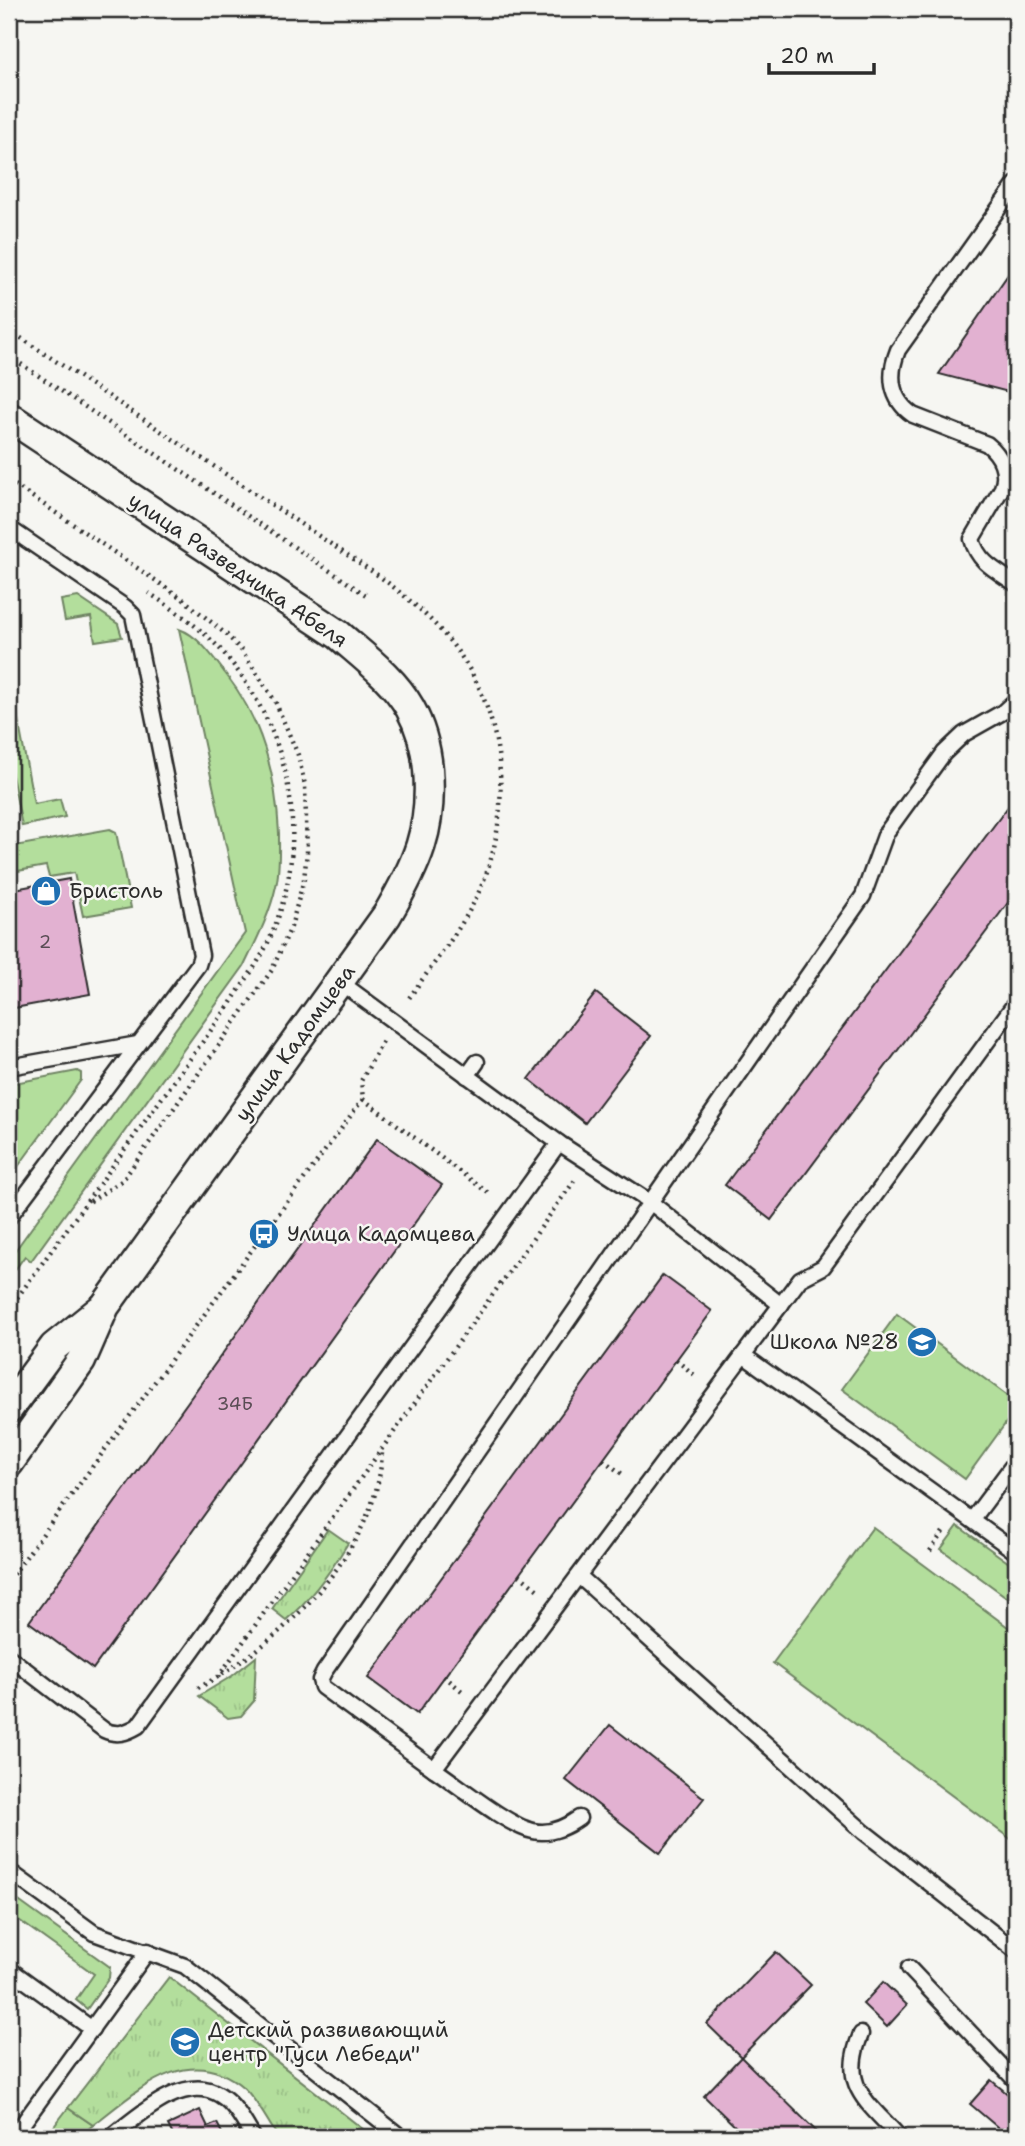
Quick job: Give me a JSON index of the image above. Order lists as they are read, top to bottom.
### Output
{
  "streets": {
    "street": ["улица Разведчика Абеля", "улица Кадомцева"]
  },
  "crossings": [
    ["улица Разведчика Абеля", "улица Кадомцева"]
  ],
  "places": {
    "shop": ["Бристоль"],
    "bus stop": ["Улица Кадомцева"],
    "school or university": ["Школа №28", "Детский развивающий центр \"Гуси Лебеди\""]
  },
  "house_numbers": ["2", "34Б"],
  "scale_bar": "20 m"
}
